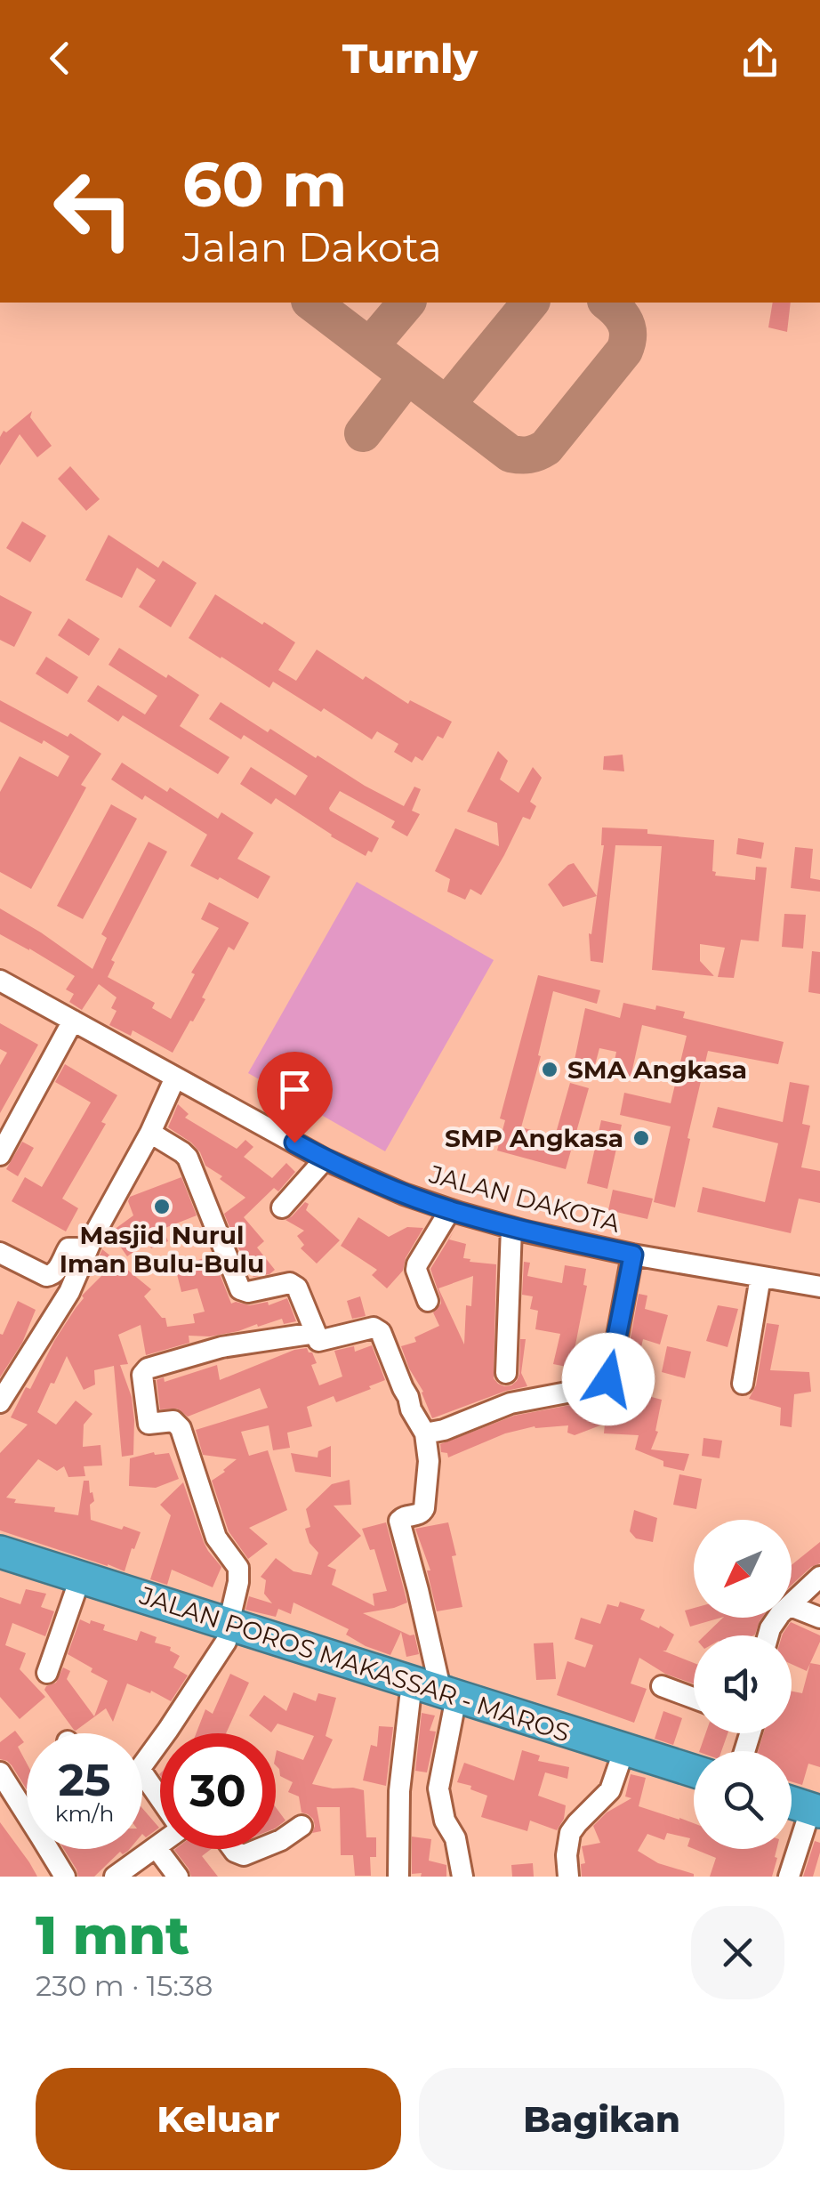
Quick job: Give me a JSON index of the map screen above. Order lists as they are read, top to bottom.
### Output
{
  "streets": {
    "highway": ["JALAN POROS MAKASSAR - MAROS"],
    "street": ["JALAN DAKOTA"]
  },
  "places": ["SMA Angkasa", "SMP Angkasa", "Masjid Nurul Iman Bulu-Bulu"],
  "north": "bottom left",
  "page": {
    "header": "Turnly",
    "turn": ["60 m", "Jalan Dakota"],
    "speed": "25 km/h",
    "limit": "30",
    "heading": ["1 mnt", "230 m · 15:38"],
    "buttons": ["Keluar", "Bagikan"]
  }
}
